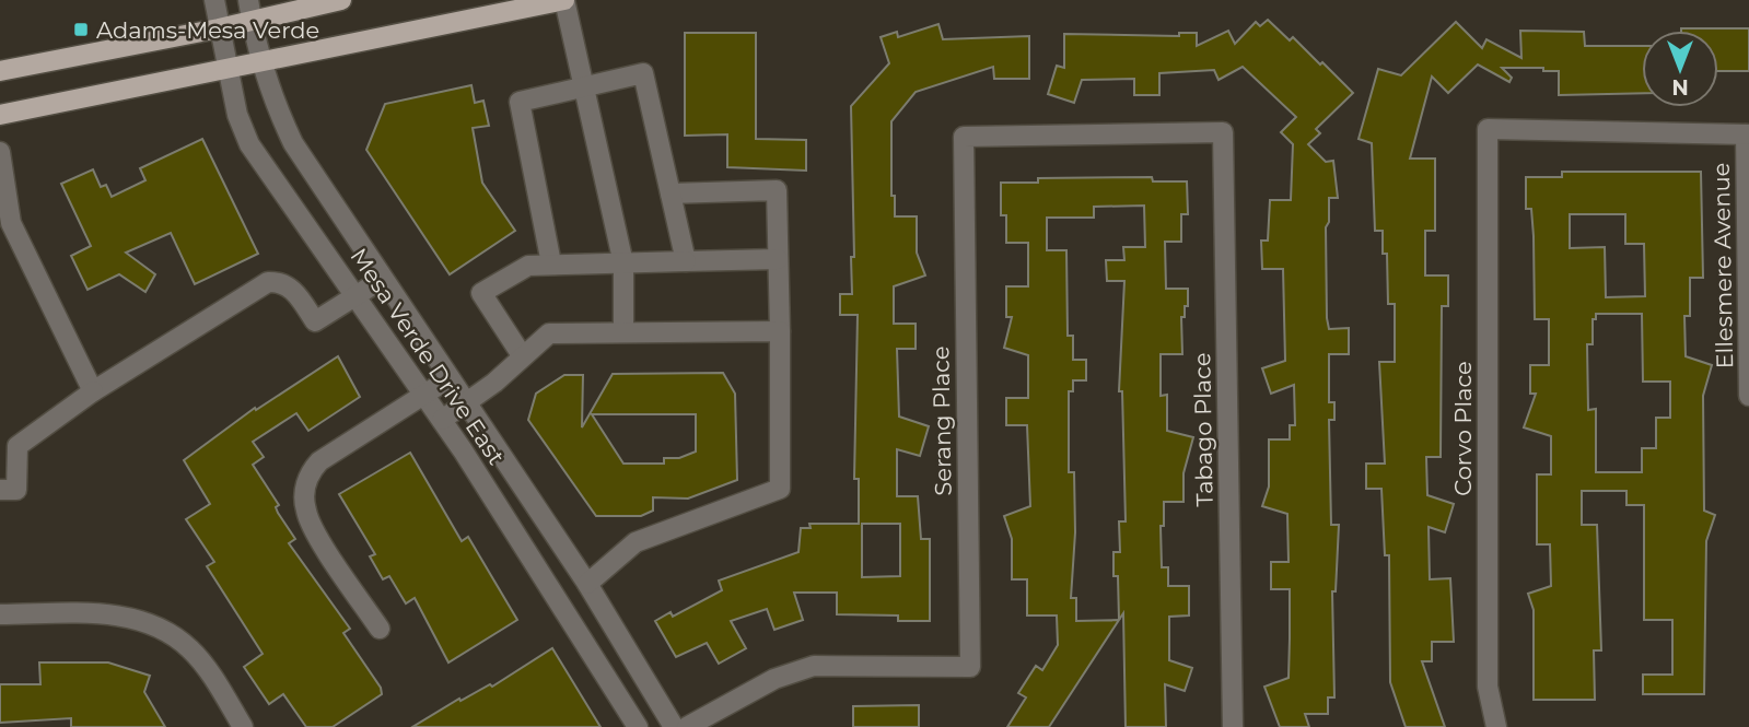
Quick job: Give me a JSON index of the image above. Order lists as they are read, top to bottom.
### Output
{
  "streets": {
    "street": [
      "Ellesmere Avenue",
      "Mesa Verde Drive East",
      "Serang Place",
      "Corvo Place",
      "Tabago Place"
    ]
  },
  "crossings": [
    ["Ellesmere Avenue", "Corvo Place"],
    ["Serang Place", "Tabago Place"]
  ],
  "places": {
    "transit": ["Adams-Mesa Verde"]
  },
  "north": "bottom"
}
